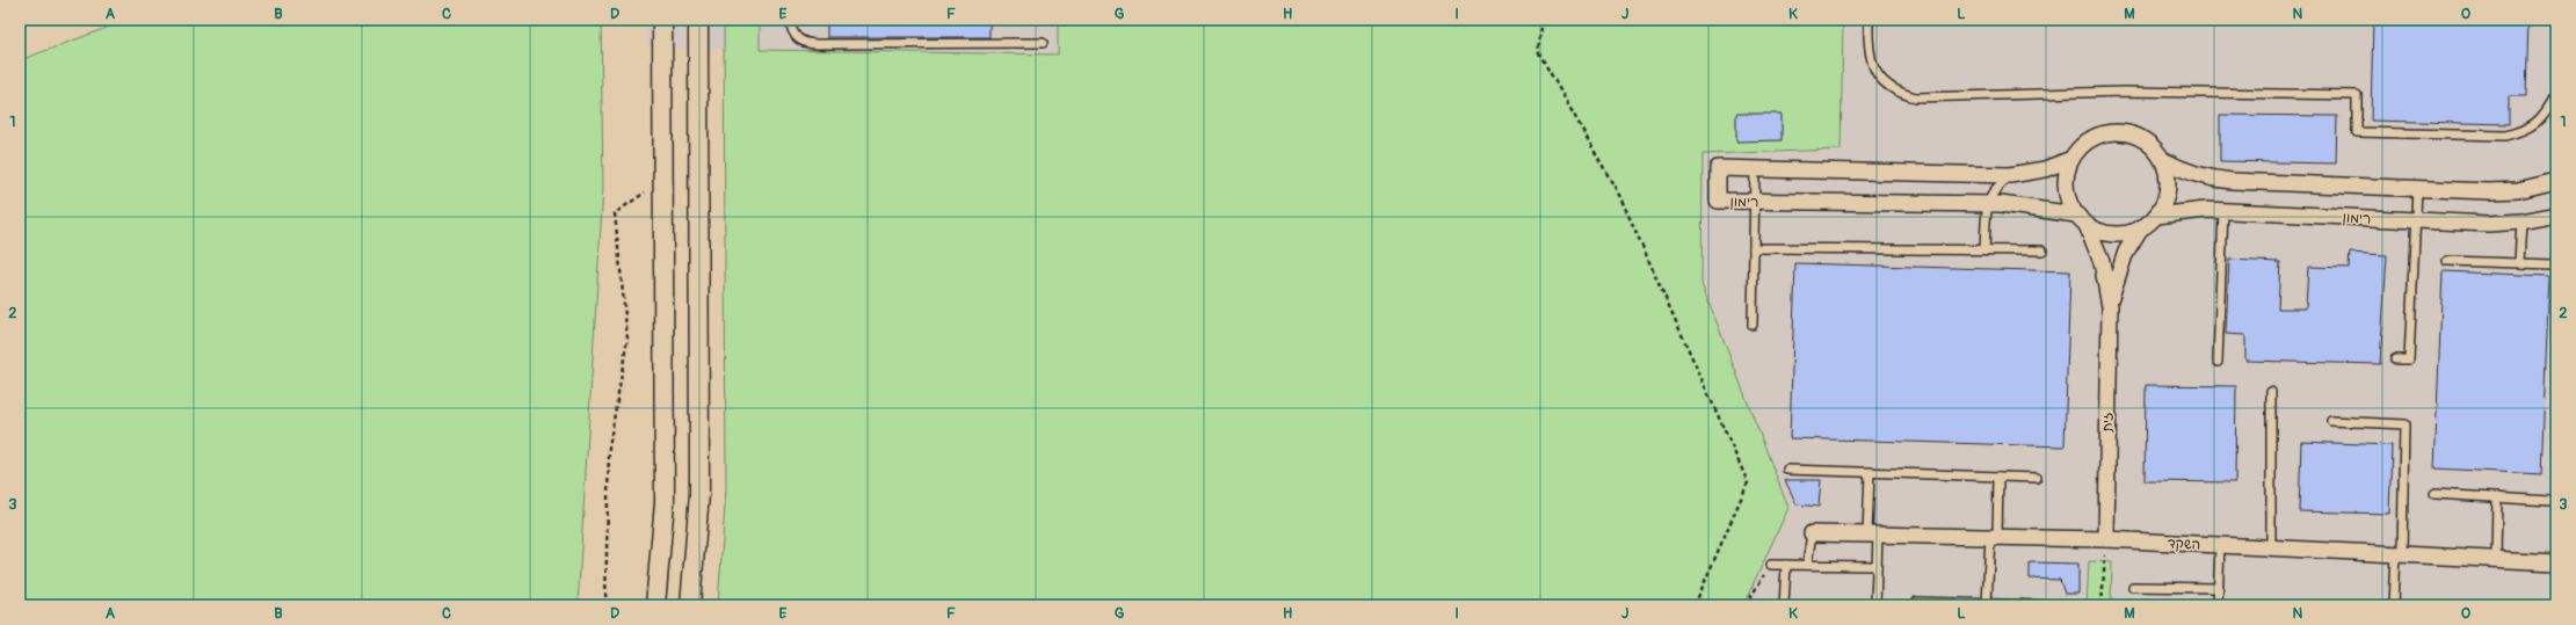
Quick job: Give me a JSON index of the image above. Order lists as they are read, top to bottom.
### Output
{
  "streets": {
    "street": ["רימון", "זית", "השקד"]
  },
  "crossings": [
    ["רימון", "זית"],
    ["זית", "השקד"]
  ],
  "grid": {
    "columns": [
      "A",
      "B",
      "C",
      "D",
      "E",
      "F",
      "G",
      "H",
      "I",
      "J",
      "K",
      "L",
      "M",
      "N",
      "O"
    ],
    "rows": ["1", "2", "3"]
  }
}
